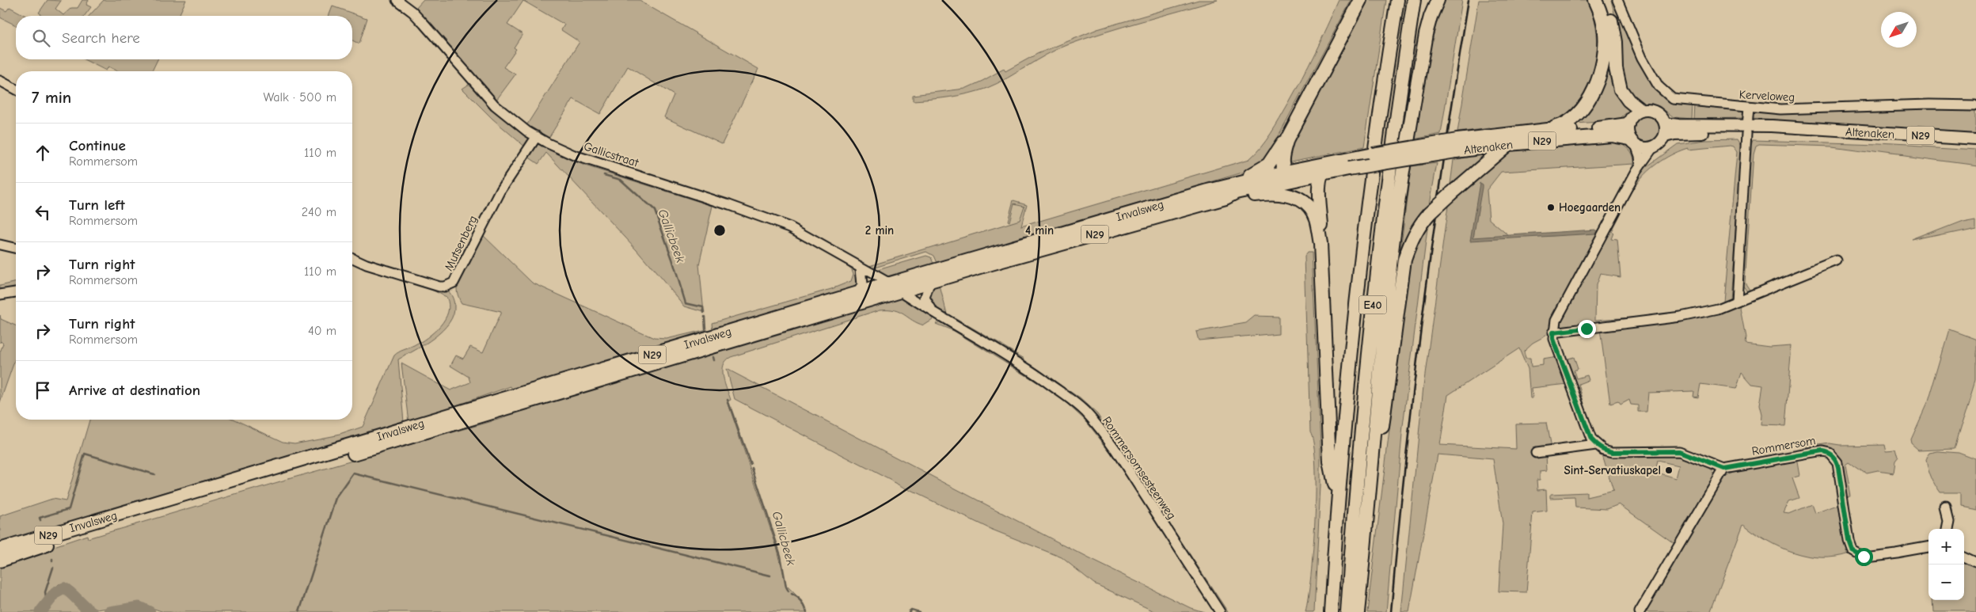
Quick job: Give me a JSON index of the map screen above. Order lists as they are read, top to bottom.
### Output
{
  "streets": {
    "highway": [
      "Altenaken",
      "N29",
      "Invalsweg",
      "E40"
    ],
    "street": [
      "Kerveloweg",
      "Gallicstraat",
      "Mutsenberg",
      "Rommersom",
      "Rommersomsesteenweg"
    ]
  },
  "crossings": [
    ["Altenaken", "Invalsweg"],
    ["Gallicstraat", "Invalsweg"],
    ["Gallicstraat", "Mutsenberg"],
    ["Gallicstraat", "Rommersomsesteenweg"],
    ["Invalsweg", "Rommersomsesteenweg"]
  ],
  "water": ["Gallicbeek"],
  "places": ["Hoegaarden", "Sint-Servatiuskapel"],
  "north": "bottom left",
  "page": {
    "search": "Search here",
    "heading": ["7 min", "Walk · 500 m"],
    "list": [
      ["Continue", "Rommersom", "110 m"],
      ["Turn left", "Rommersom", "240 m"],
      ["Turn right", "Rommersom", "110 m"],
      ["Turn right", "Rommersom", "40 m"],
      "Arrive at destination"
    ],
    "map_buttons": ["+", "−"]
  },
  "rings": ["2 min", "4 min"]
}
